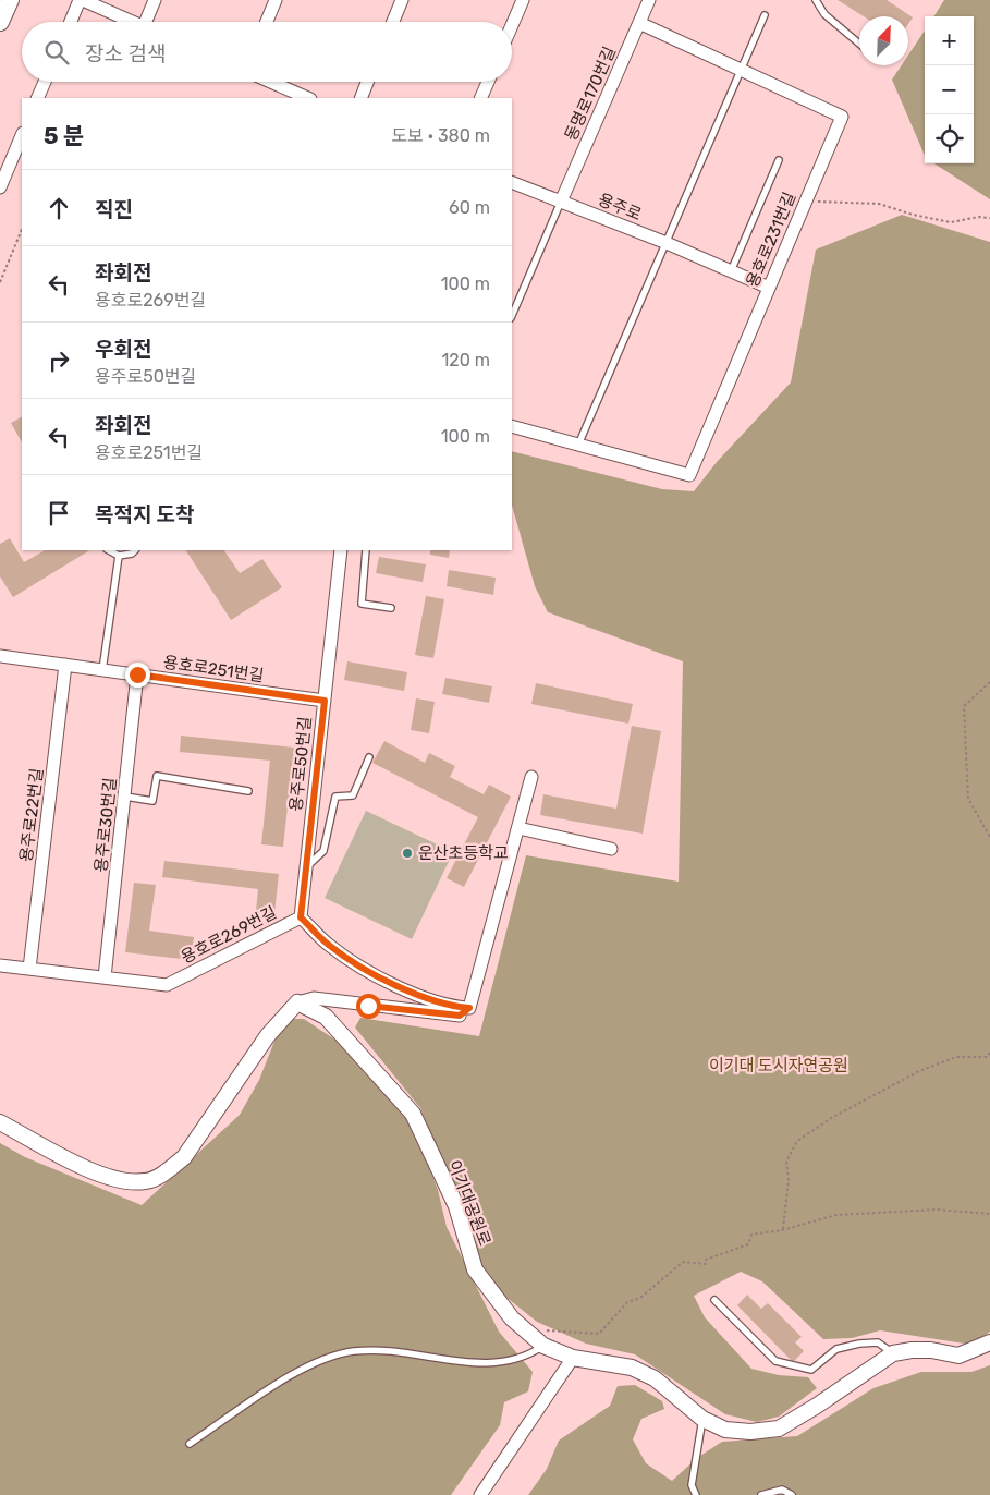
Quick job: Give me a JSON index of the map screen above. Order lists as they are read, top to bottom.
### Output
{
  "streets": {
    "street": [
      "동명로170번길",
      "용주로",
      "용호로231번길",
      "용호로251번길",
      "용주로50번길",
      "용주로22번길",
      "용주로30번길",
      "용호로269번길",
      "이기대공원로"
    ]
  },
  "crossings": [
    ["동명로170번길", "용주로"],
    ["동명로170번길", "용호로231번길"],
    ["용주로", "용호로231번길"],
    ["용호로251번길", "용주로50번길"],
    ["용호로251번길", "용주로22번길"],
    ["용호로251번길", "용주로30번길"],
    ["용주로50번길", "용호로269번길"],
    ["용주로22번길", "용호로269번길"],
    ["용주로30번길", "용호로269번길"]
  ],
  "parks": ["이기대 도시자연공원"],
  "places": ["운산초등학교"],
  "north": "top right",
  "page": {
    "map_buttons": ["+", "−"],
    "search": "장소 검색",
    "heading": ["5 분", "도보 · 380 m"],
    "list": [
      ["직진", "60 m"],
      ["좌회전", "용호로269번길", "100 m"],
      ["우회전", "용주로50번길", "120 m"],
      ["좌회전", "용호로251번길", "100 m"],
      "목적지 도착"
    ]
  }
}
